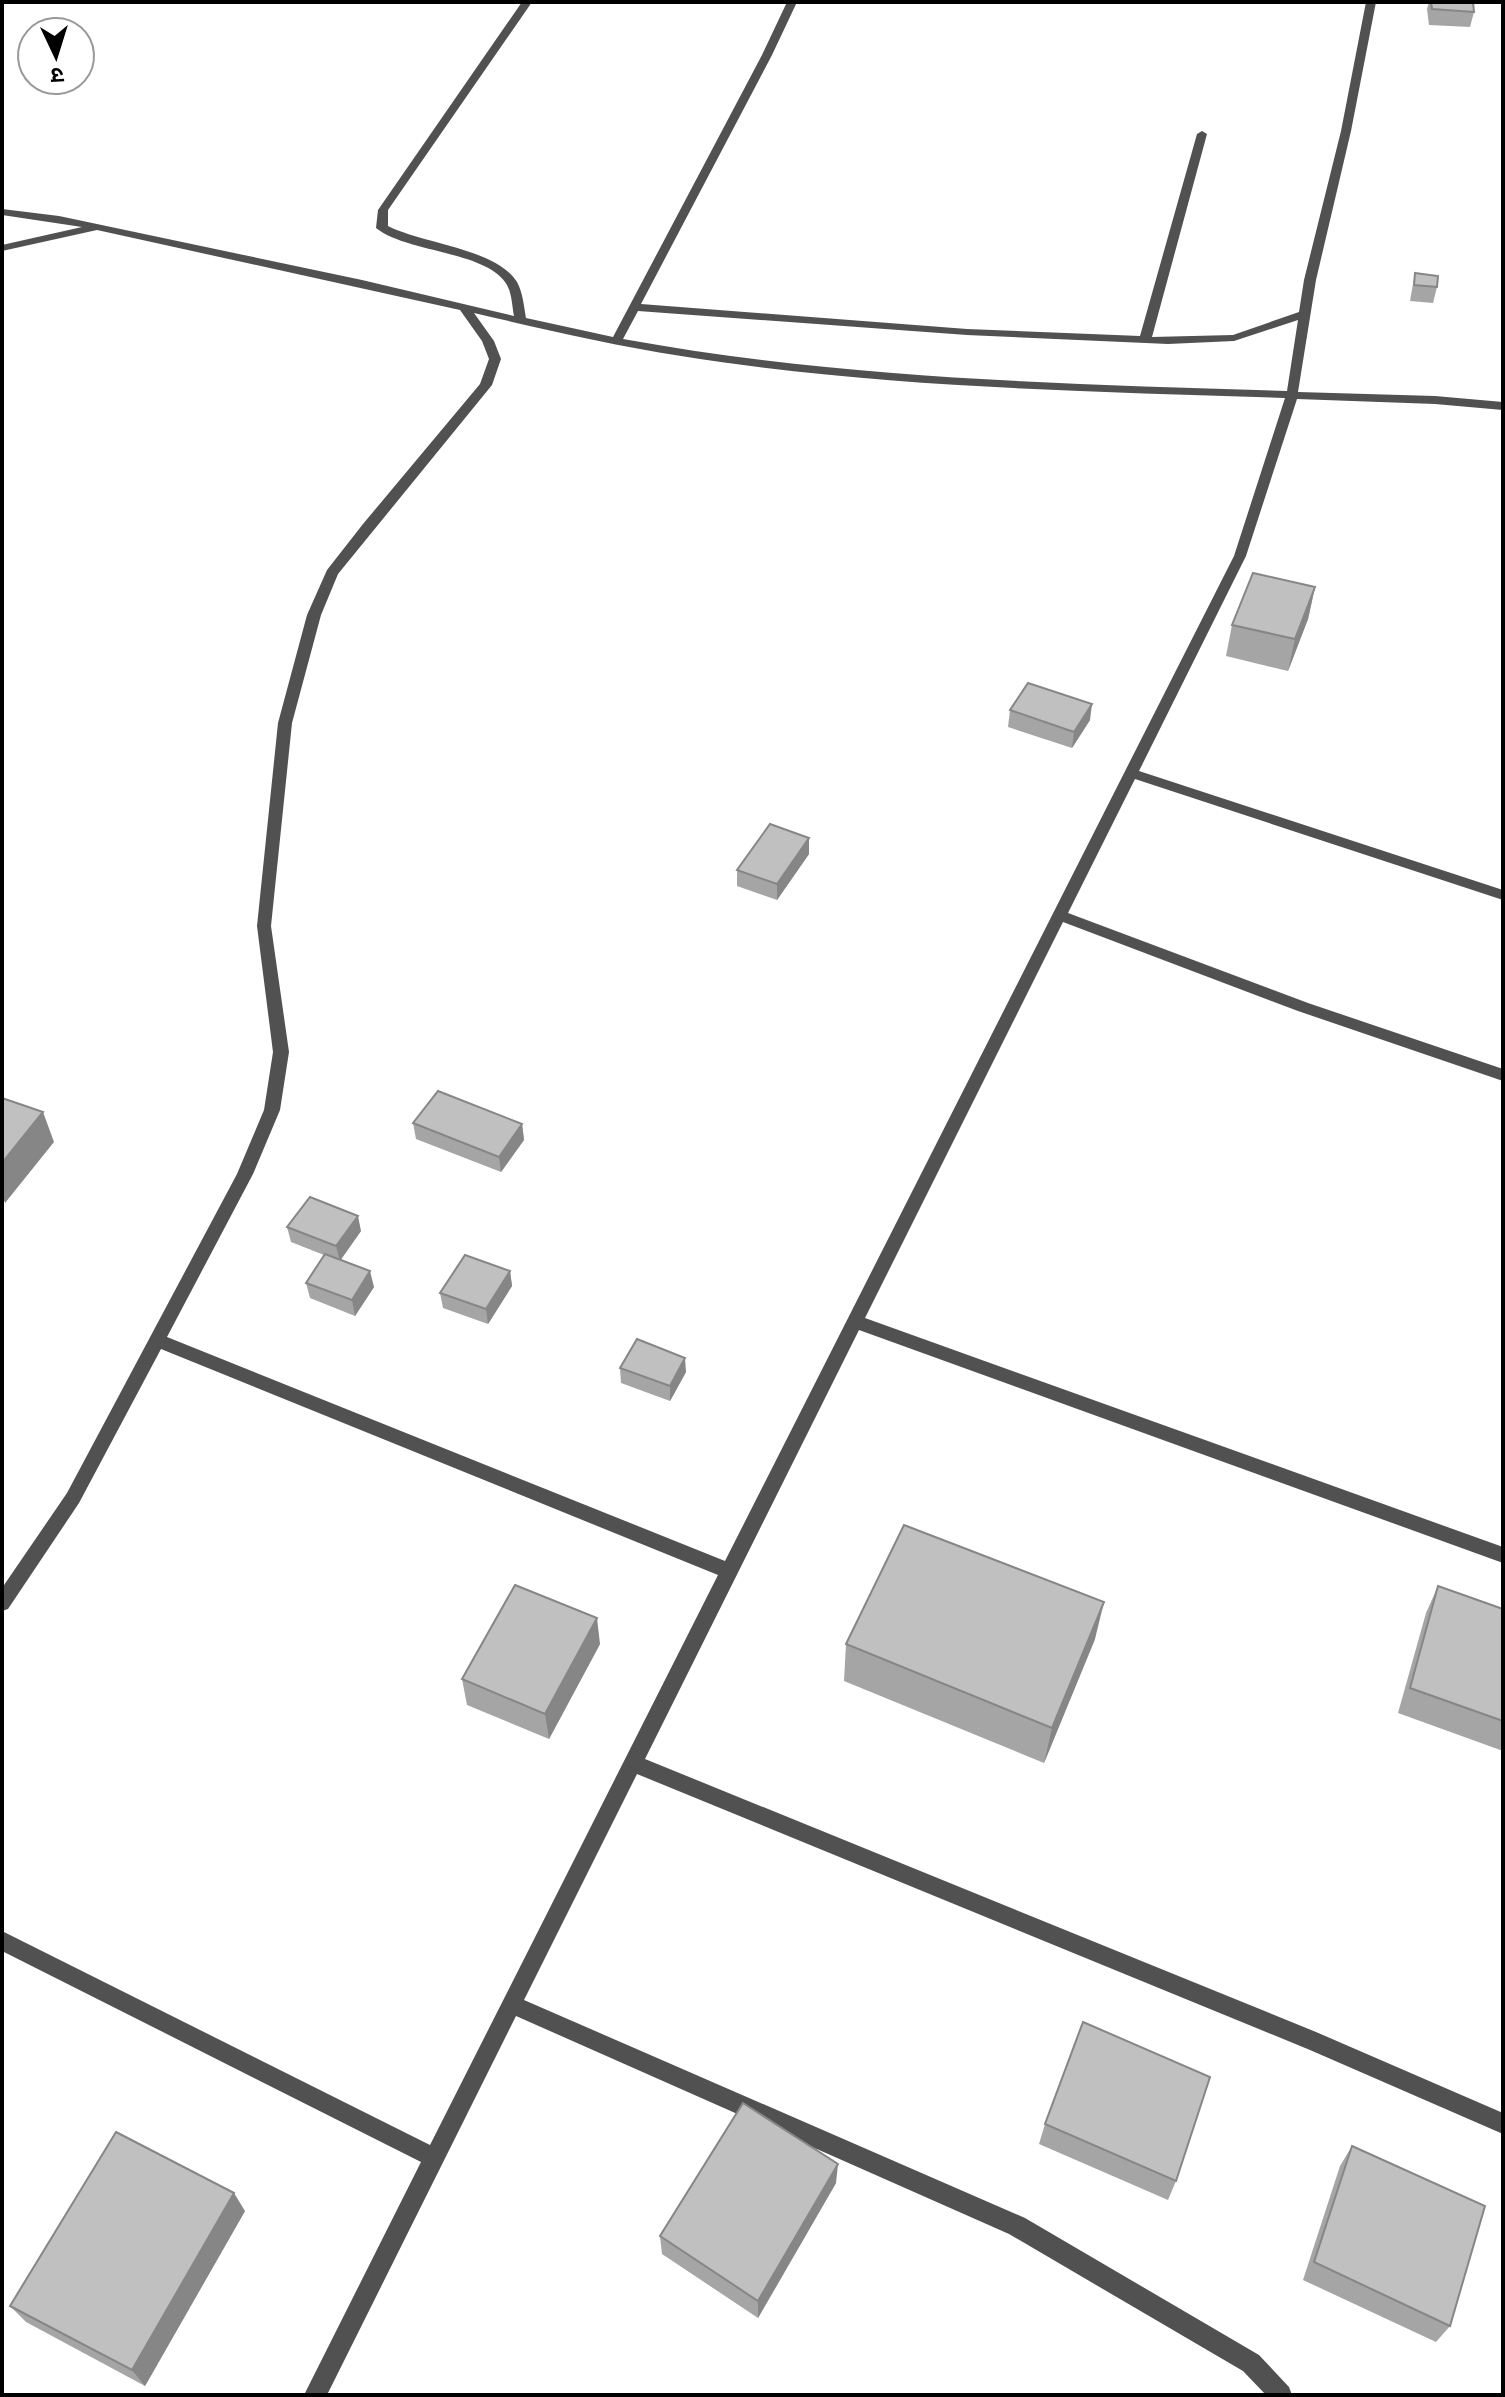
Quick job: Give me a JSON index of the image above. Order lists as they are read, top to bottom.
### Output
{
  "north": "bottom"
}
